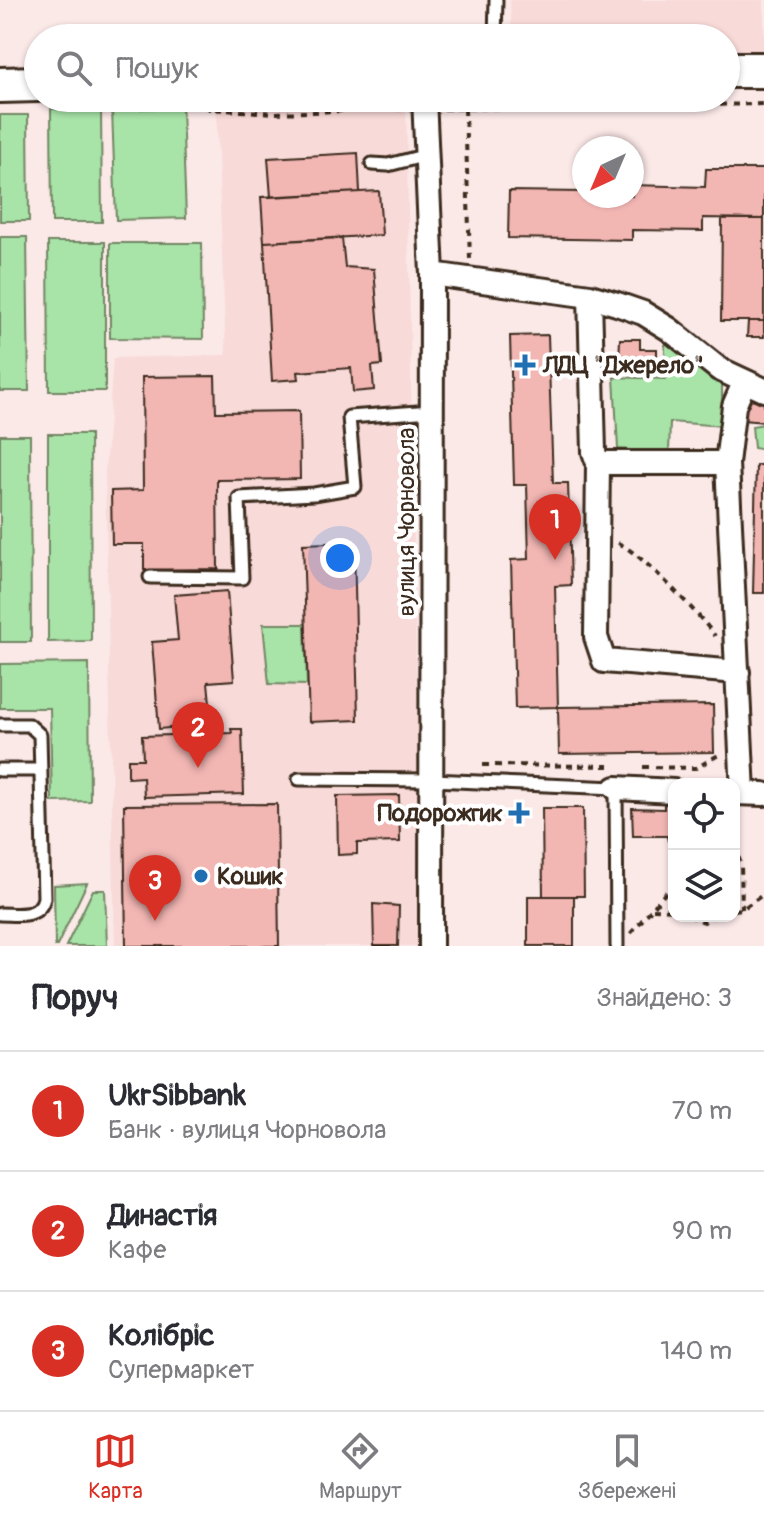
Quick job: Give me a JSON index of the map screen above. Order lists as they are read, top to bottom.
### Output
{
  "streets": {
    "street": ["вулиця Чорновола"]
  },
  "places": {
    "health": ["ЛДЦ \"Джерело\"", "Подорожгик"],
    "other": ["Кошик"]
  },
  "north": "bottom left",
  "page": {
    "search": "Пошук",
    "pins": ["1", "2", "3"],
    "heading": ["Поруч", "Знайдено: 3"],
    "list": [
      {
        "mark": "1",
        "name": "UkrSibbank",
        "note": "Банк · вулиця Чорновола",
        "value": "70 m"
      },
      {
        "mark": "2",
        "name": "Династія",
        "note": "Кафе",
        "value": "90 m"
      },
      {
        "mark": "3",
        "name": "Колібріс",
        "note": "Супермаркет",
        "value": "140 m"
      }
    ],
    "nav": ["Карта", "Маршрут", "Збережені"]
  }
}
